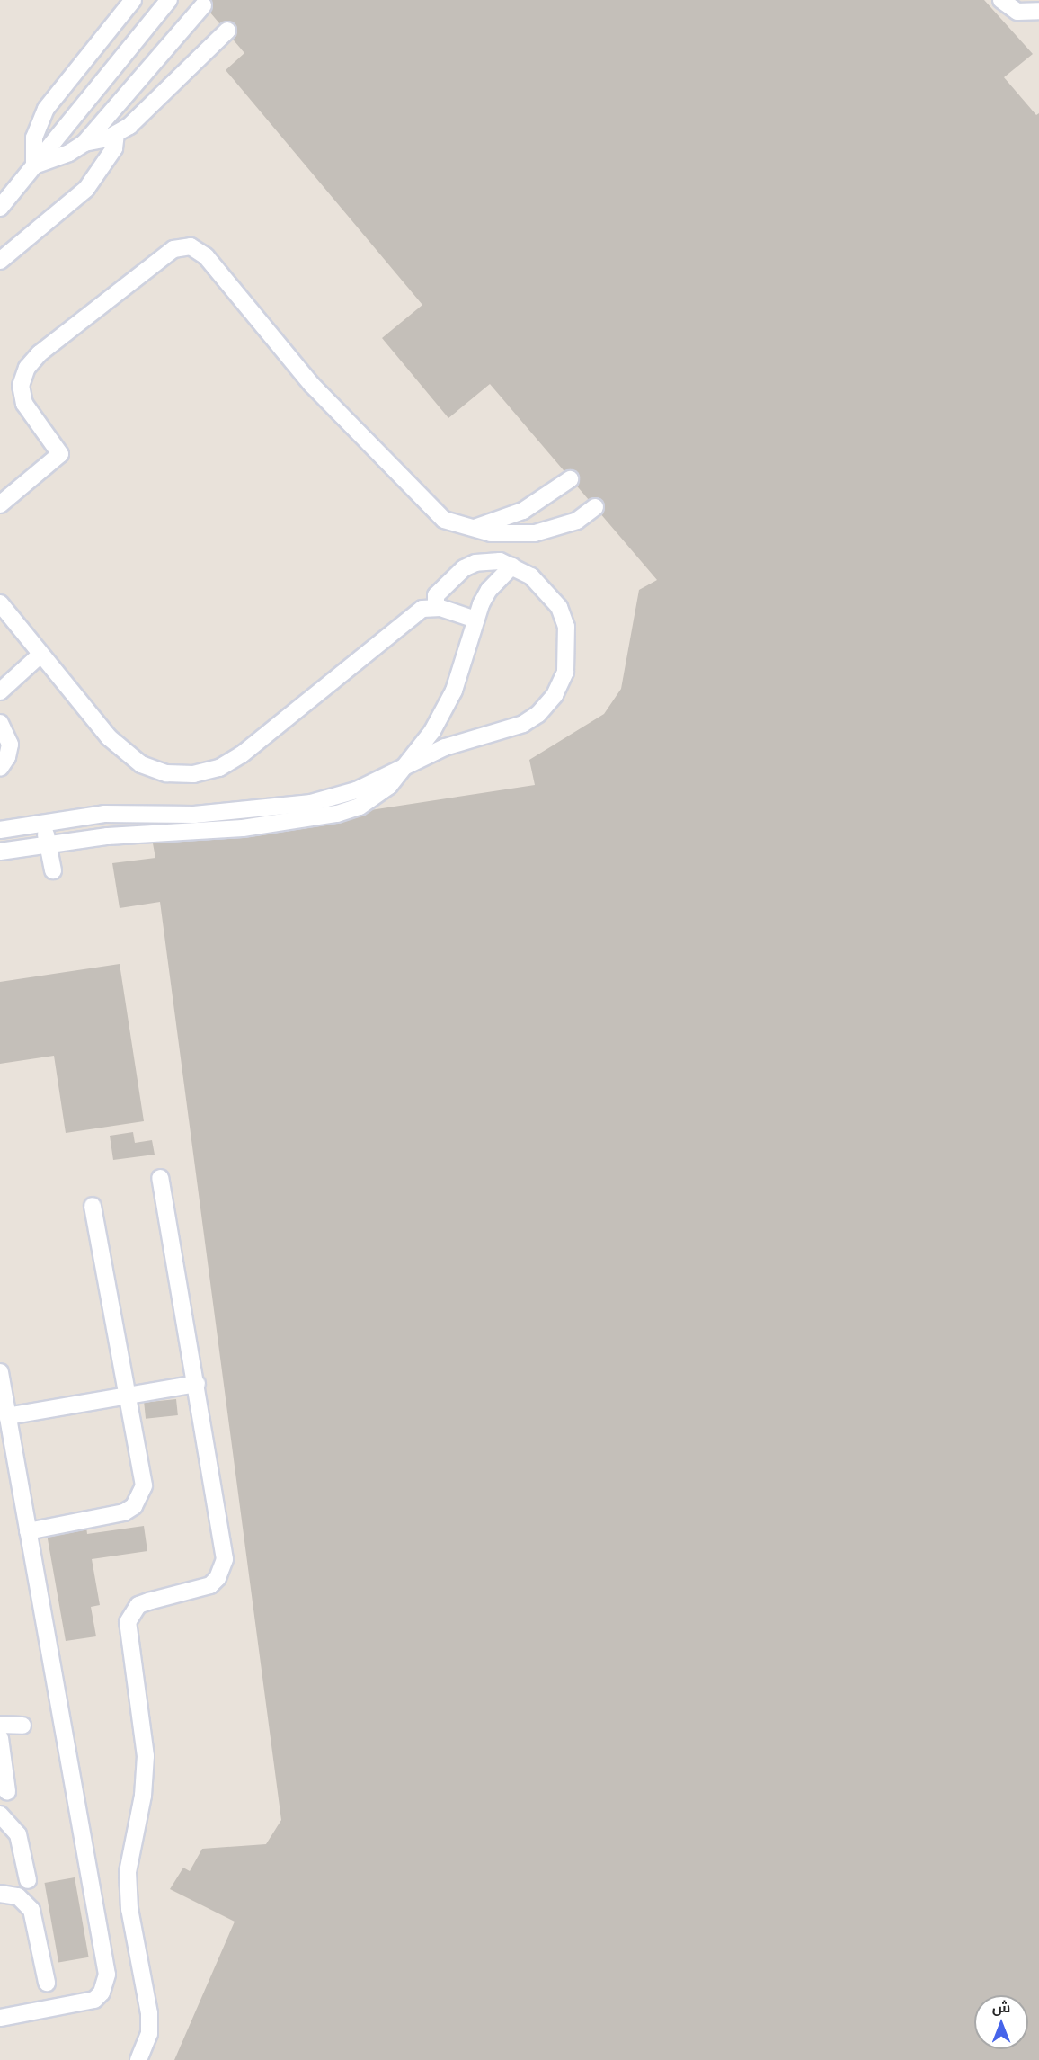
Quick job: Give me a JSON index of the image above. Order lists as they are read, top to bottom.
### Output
{
  "north": "top"
}
